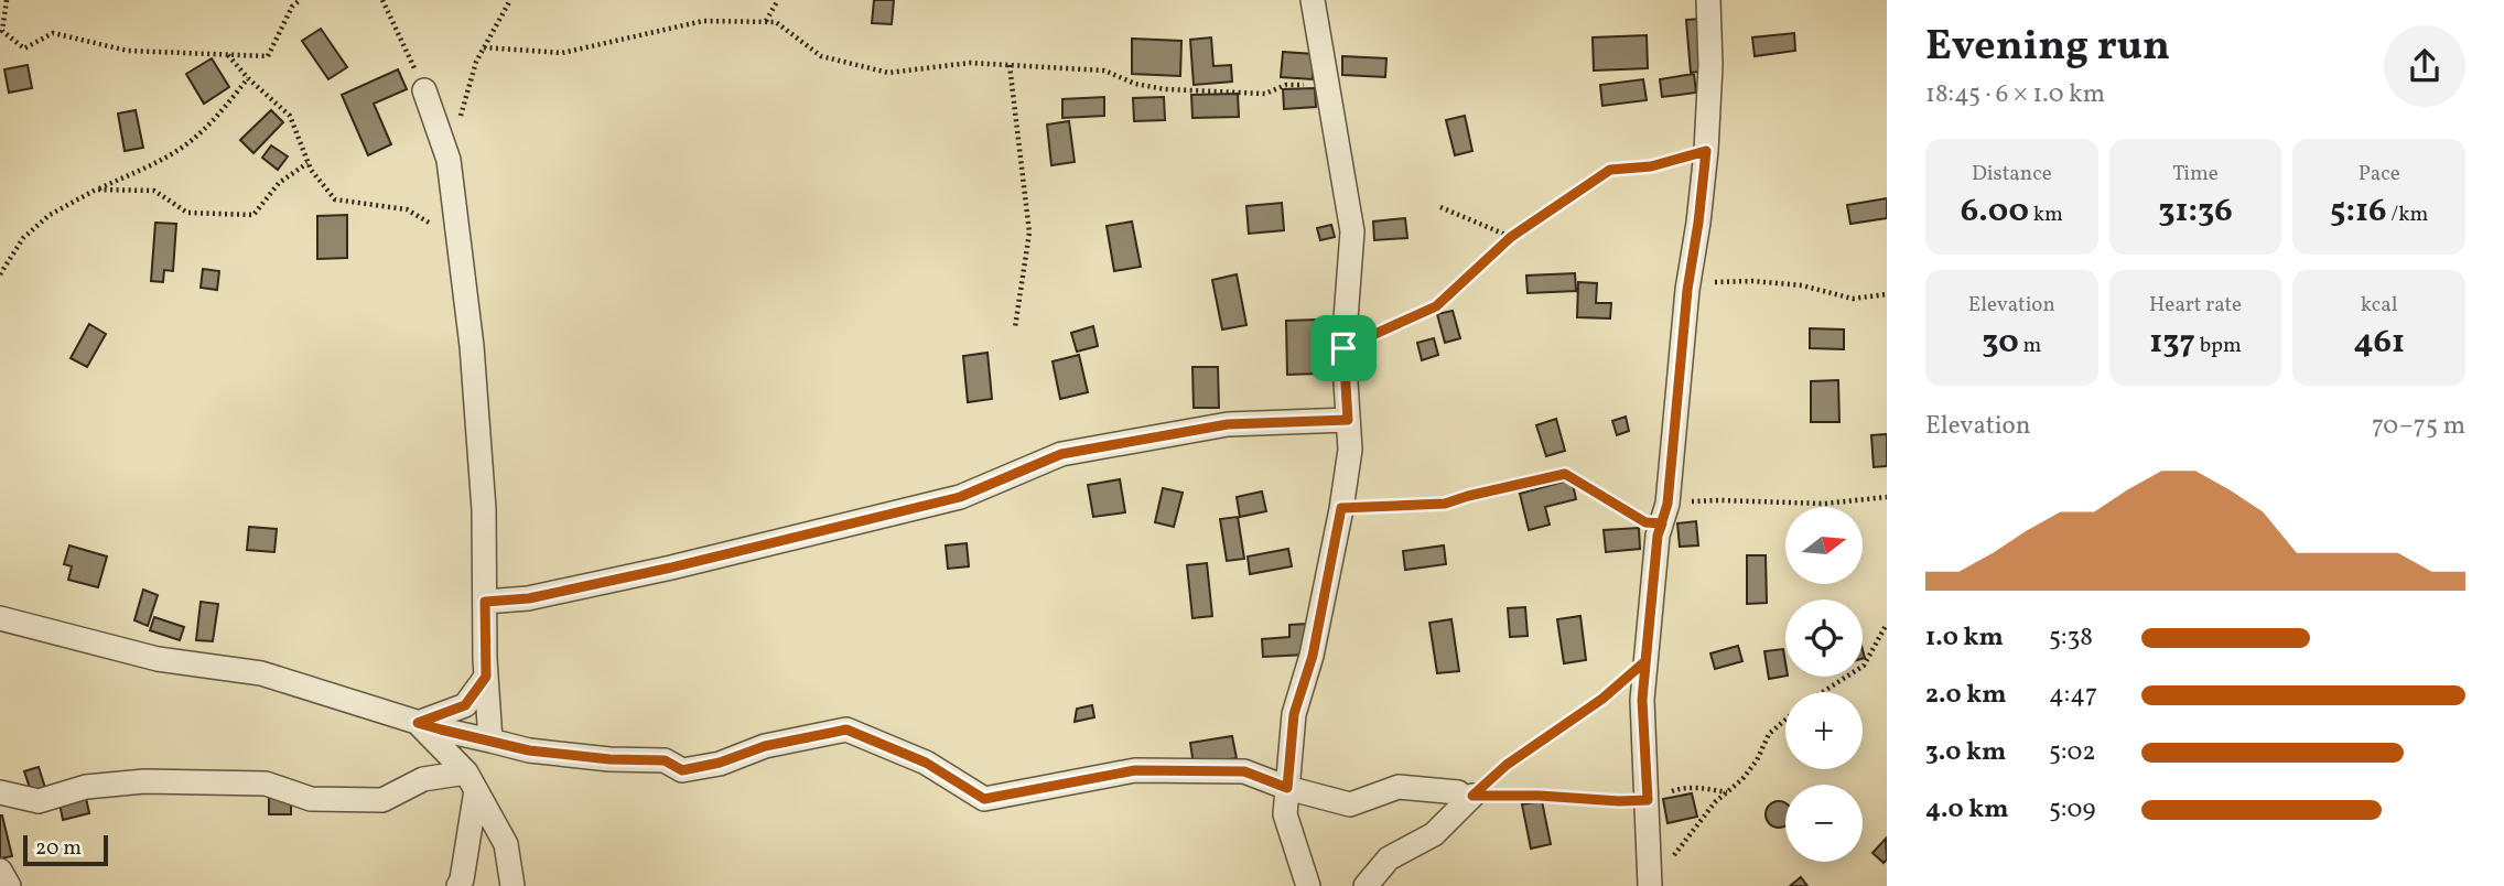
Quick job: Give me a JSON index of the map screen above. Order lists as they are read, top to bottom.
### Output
{
  "scale_bar": "20 m",
  "north": "right",
  "page": {
    "heading": ["Evening run", "18:45 · 6 × 1.0 km"],
    "stats": [
      ["Distance", "6.00 km"],
      ["Time", "31:36"],
      ["Pace", "5:16 /km"],
      ["Elevation", "30 m"],
      ["Heart rate", "137 bpm"],
      ["kcal", "461"]
    ],
    "chart": ["Elevation", "70–75 m"],
    "map_buttons": ["+", "−"],
    "list": [
      {
        "name": "1.0 km",
        "note": "5:38"
      },
      {
        "name": "2.0 km",
        "note": "4:47"
      },
      {
        "name": "3.0 km",
        "note": "5:02"
      },
      {
        "name": "4.0 km",
        "note": "5:09"
      }
    ],
    "scale": "20 m"
  }
}
